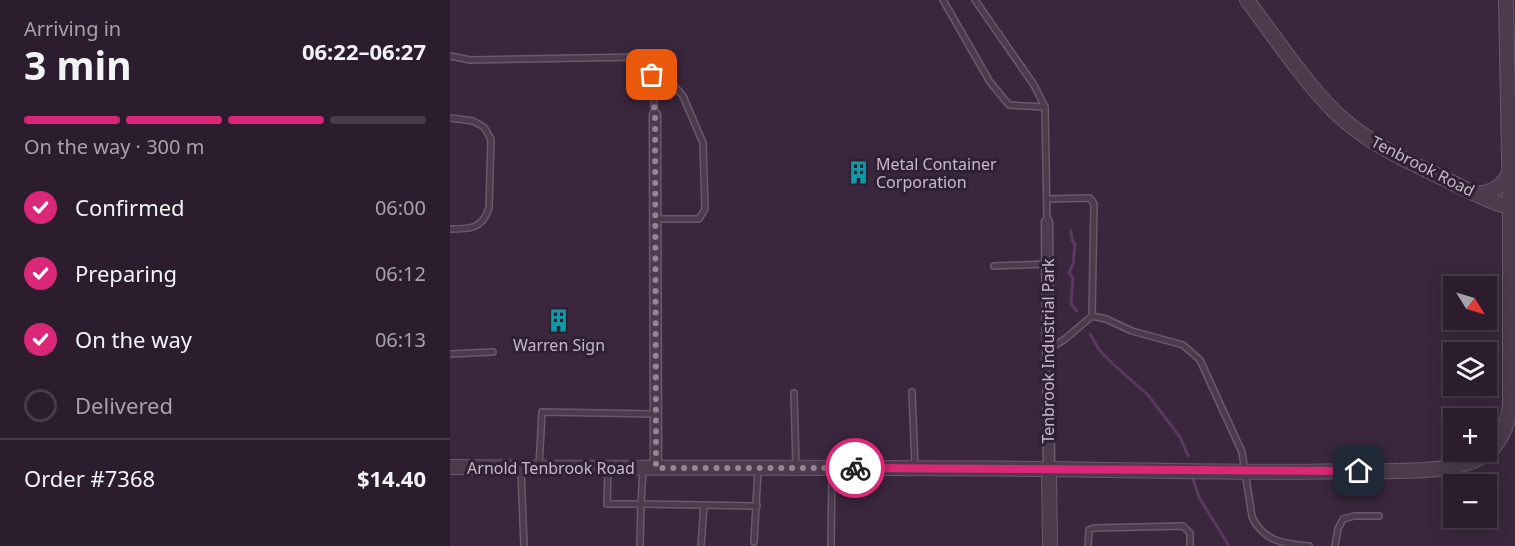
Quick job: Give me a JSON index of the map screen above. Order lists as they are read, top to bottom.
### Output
{
  "streets": {
    "street": ["Tenbrook Road", "Tenbrook Industrial Park", "Arnold Tenbrook Road"]
  },
  "crossings": [
    ["Tenbrook Industrial Park", "Arnold Tenbrook Road"]
  ],
  "places": {
    "building": ["Metal Container Corporation", "Warren Sign"]
  },
  "north": "bottom right",
  "page": {
    "heading": ["3 min", "Arriving in", "06:22–06:27"],
    "panel": ["Order #7368", "$14.40"],
    "bar": "On the way · 300 m",
    "list": [
      ["Confirmed", "06:00"],
      ["Preparing", "06:12"],
      ["On the way", "06:13"],
      "Delivered"
    ],
    "map_buttons": ["+", "−"]
  }
}
